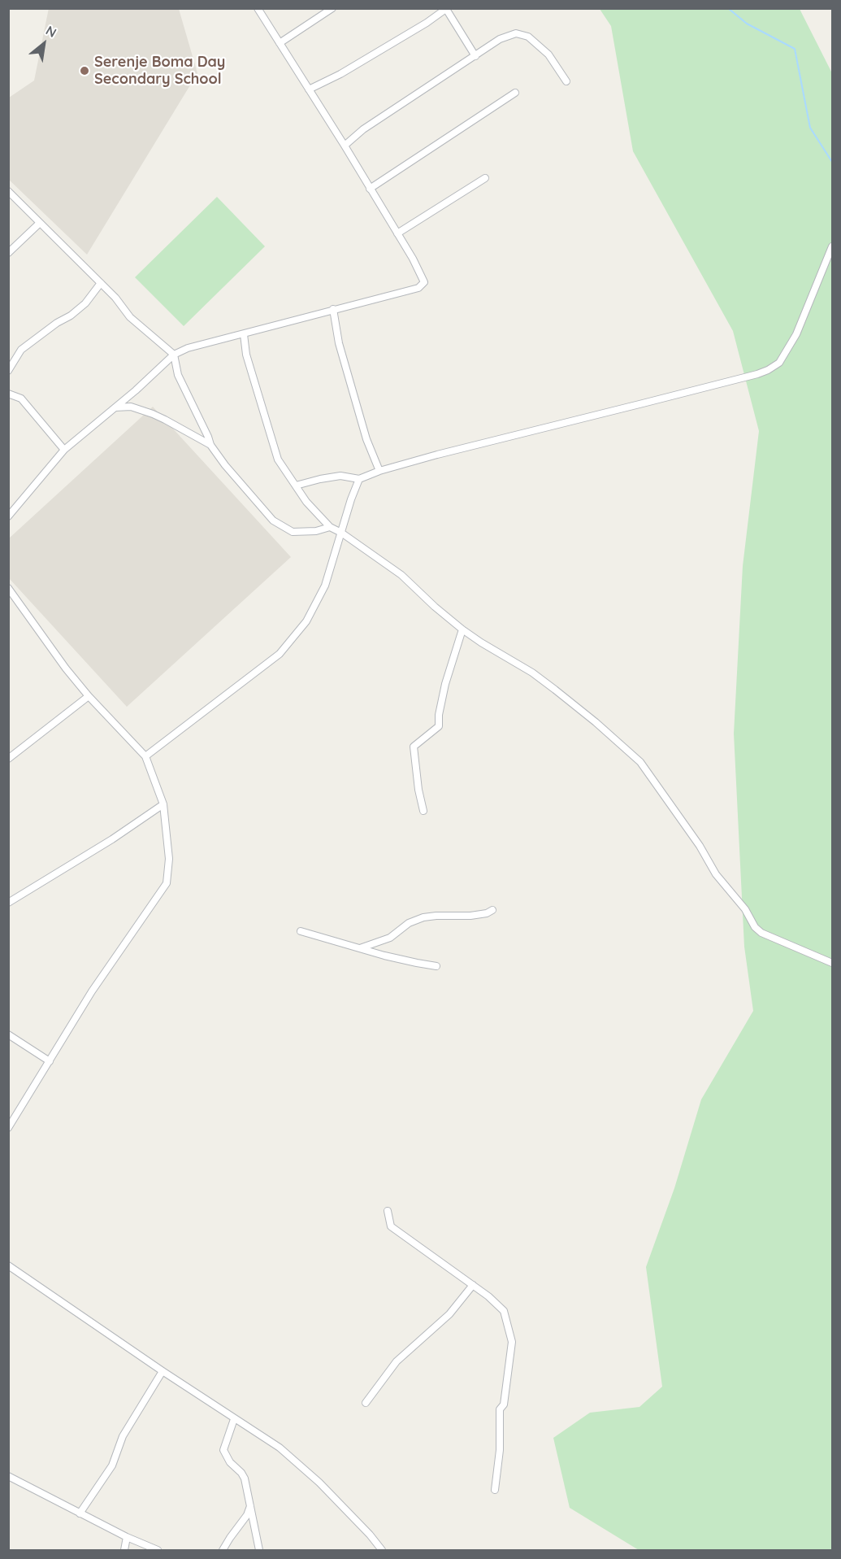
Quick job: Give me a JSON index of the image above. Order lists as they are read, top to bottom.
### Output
{
  "places": ["Serenje Boma Day Secondary School"],
  "north": "top right"
}
